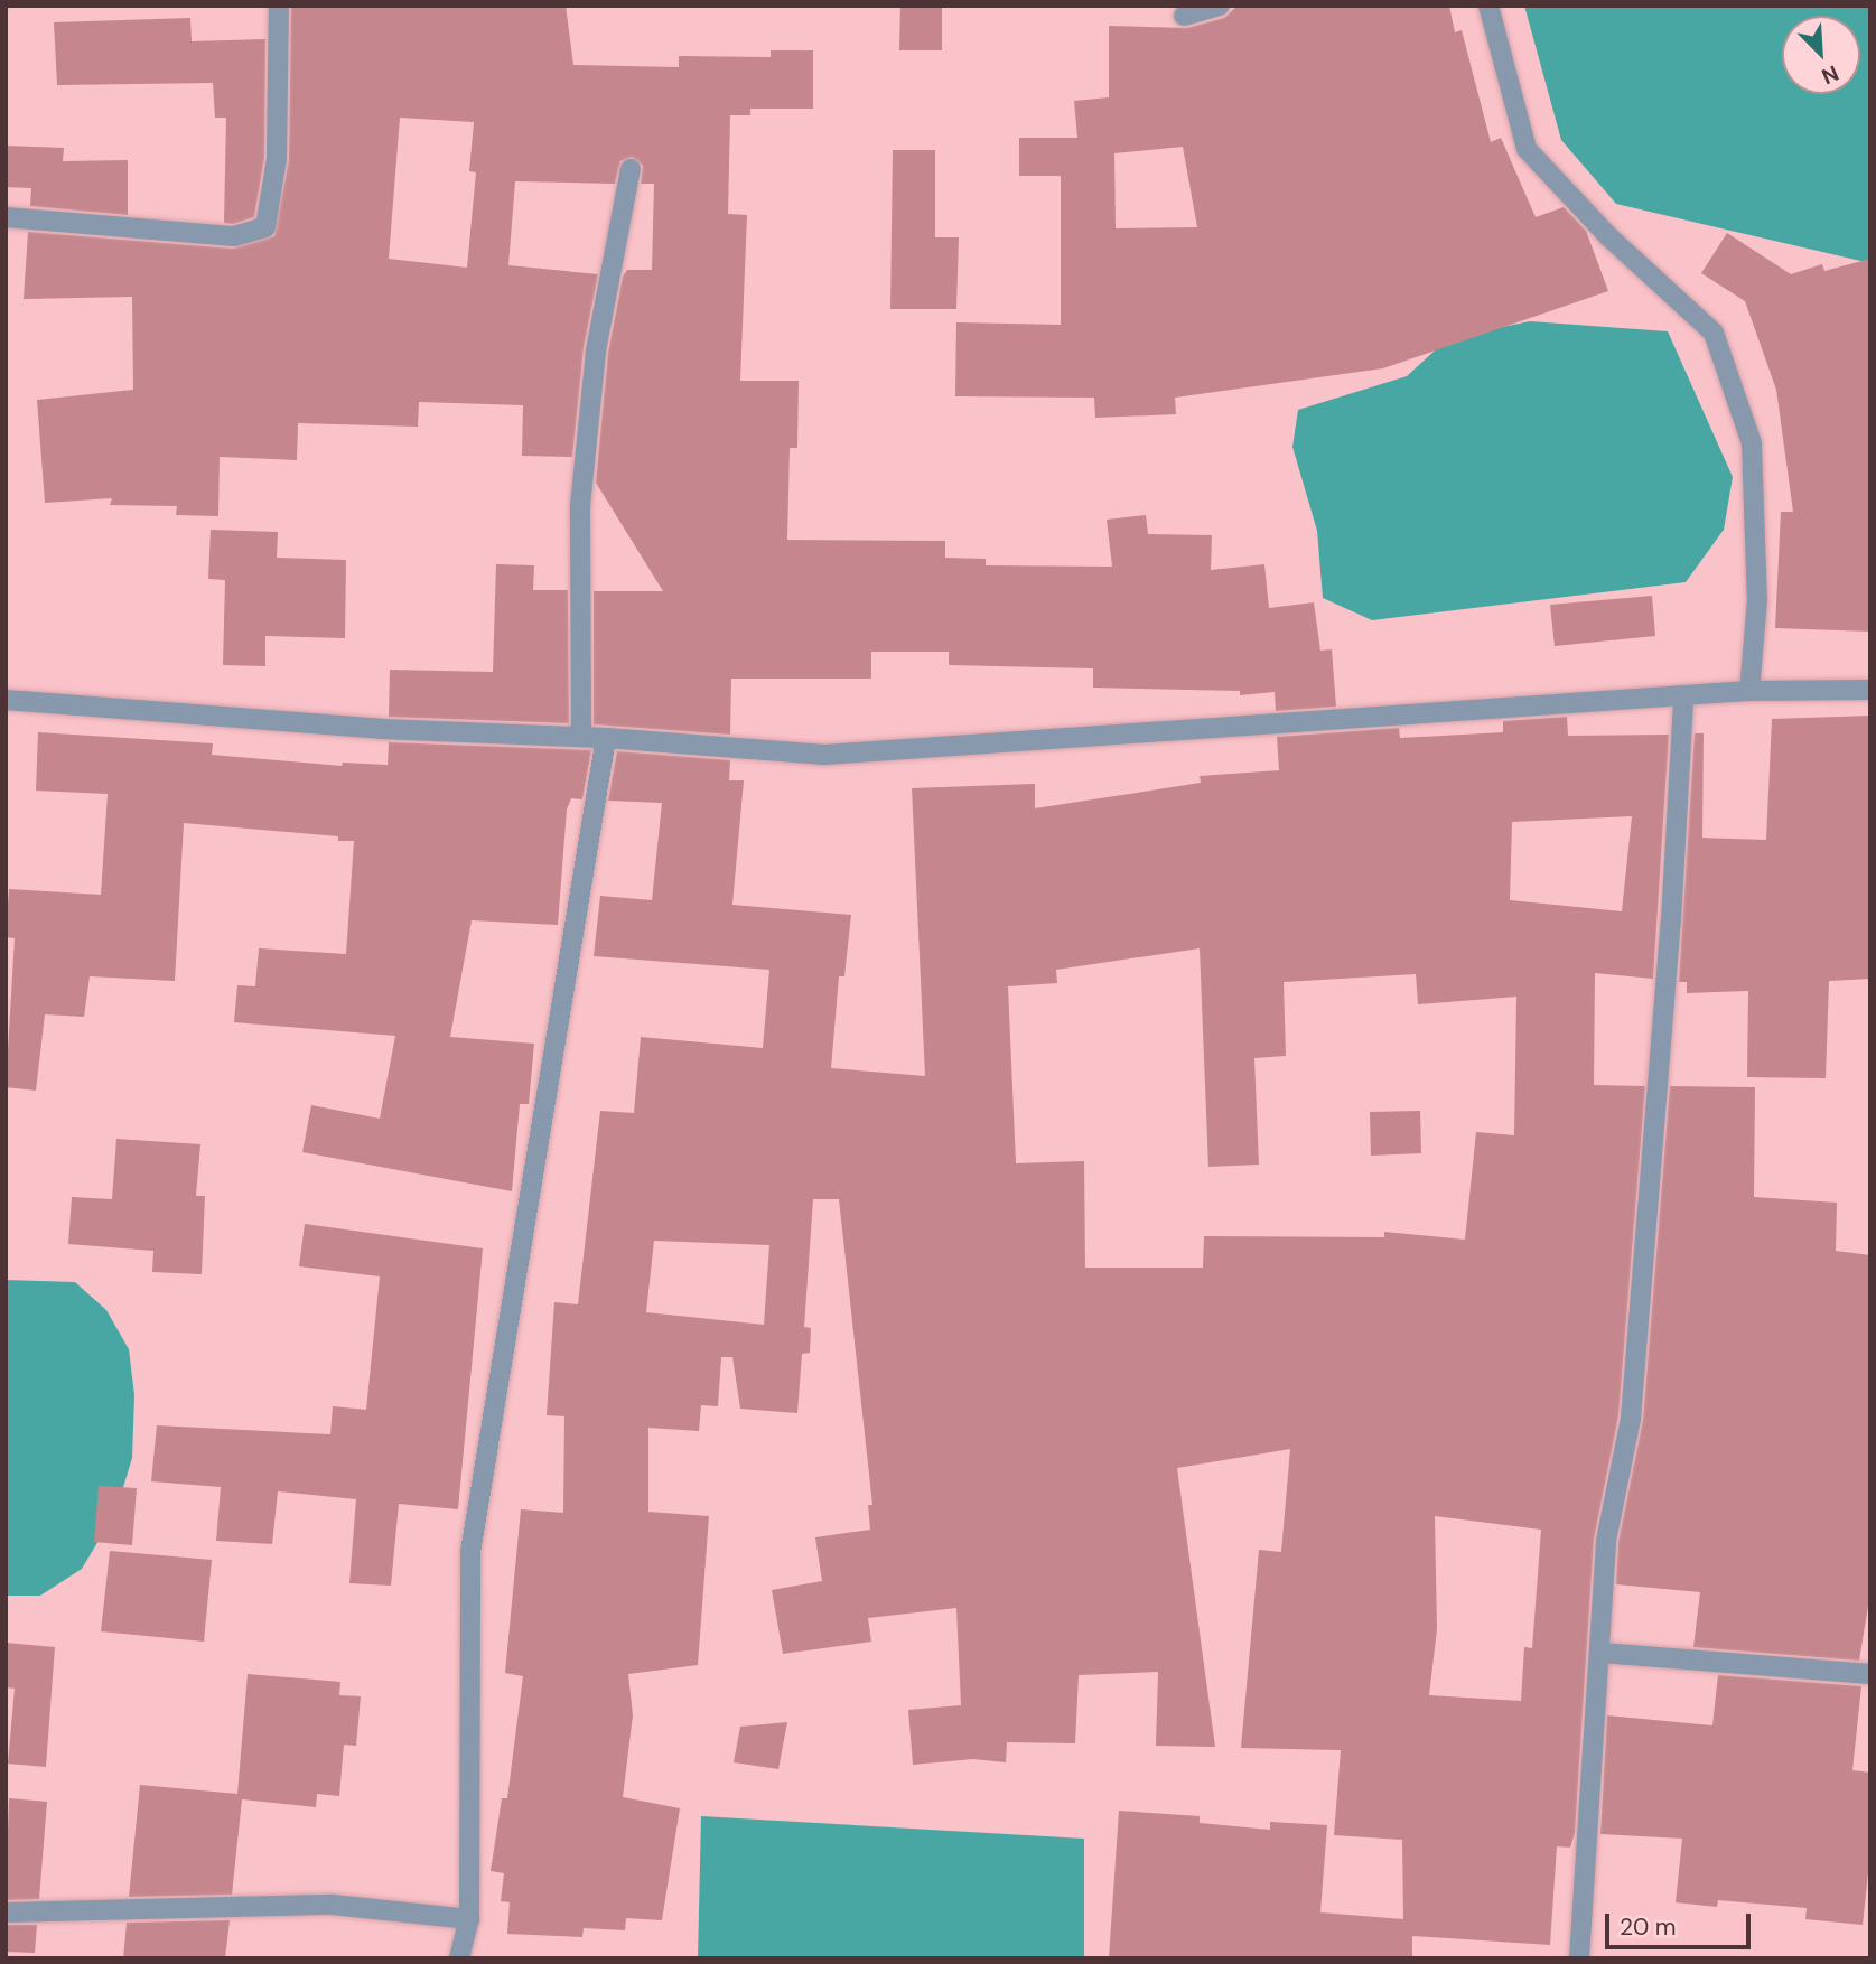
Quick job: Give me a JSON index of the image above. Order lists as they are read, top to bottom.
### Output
{
  "scale_bar": "20 m",
  "north": "bottom right"
}
